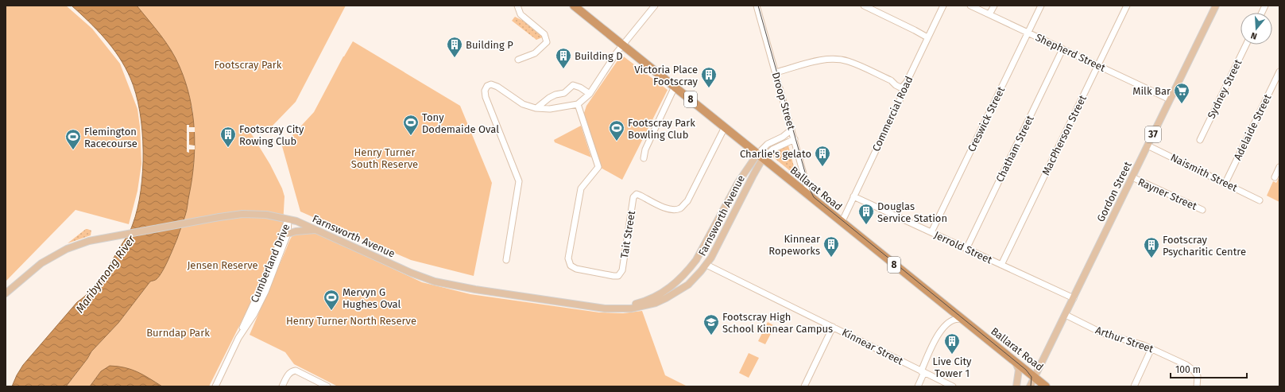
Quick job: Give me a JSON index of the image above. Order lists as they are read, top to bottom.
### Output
{
  "streets": {
    "highway": ["8", "Ballarat Road"],
    "main road": ["37", "Gordon Street", "Farnsworth Avenue"],
    "street": [
      "Shepherd Street",
      "Sydney Street",
      "Droop Street",
      "Commercial Road",
      "Creswick Street",
      "Adelaide Street",
      "MacPherson Street",
      "Chatham Street",
      "Naismith Street",
      "Rayner Street",
      "Tait Street",
      "Jerrold Street",
      "Cumberland Drive",
      "Arthur Street",
      "Kinnear Street"
    ]
  },
  "crossings": [
    ["Shepherd Street", "Creswick Street"],
    ["Shepherd Street", "MacPherson Street"],
    ["Shepherd Street", "Chatham Street"],
    ["Shepherd Street", "Gordon Street"],
    ["Droop Street", "Ballarat Road"],
    ["Droop Street", "Farnsworth Avenue"],
    ["Commercial Road", "Ballarat Road"],
    ["Commercial Road", "Jerrold Street"],
    ["Creswick Street", "Jerrold Street"],
    ["Adelaide Street", "Naismith Street"],
    ["MacPherson Street", "Jerrold Street"],
    ["Chatham Street", "Jerrold Street"],
    ["Naismith Street", "Gordon Street"],
    ["Ballarat Road", "Gordon Street"],
    ["Ballarat Road", "Farnsworth Avenue"],
    ["Ballarat Road", "Tait Street"],
    ["Gordon Street", "Rayner Street"],
    ["Gordon Street", "Jerrold Street"],
    ["Gordon Street", "Arthur Street"],
    ["Farnsworth Avenue", "Cumberland Drive"],
    ["Farnsworth Avenue", "Kinnear Street"]
  ],
  "water": ["Maribyrnong River"],
  "parks": [
    "Footscray Park",
    "Henry Turner South Reserve",
    "Jensen Reserve",
    "Henry Turner North Reserve",
    "Burndap Park"
  ],
  "places": {
    "building": [
      "Building P",
      "Building D",
      "Victoria Place Footscray",
      "Footscray City Rowing Club",
      "Charlie's gelato",
      "Douglas Service Station",
      "Kinnear Ropeworks",
      "Footscray Psycharitic Centre",
      "Live City Tower 1"
    ],
    "supermarket": ["Milk Bar"],
    "sports": [
      "Tony Dodemaide Oval",
      "Footscray Park Bowling Club",
      "Flemington Racecourse",
      "Mervyn G Hughes Oval"
    ],
    "school or university": ["Footscray High School Kinnear Campus"]
  },
  "scale_bar": "100 m",
  "north": "bottom"
}
